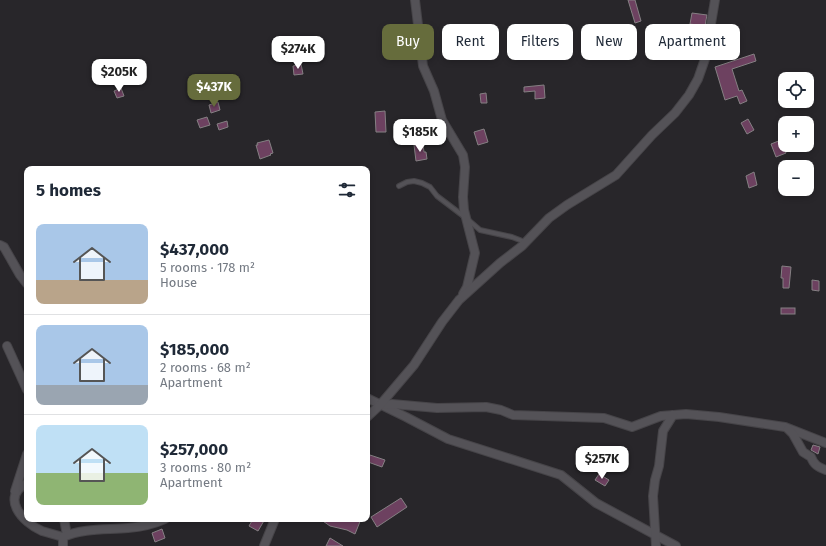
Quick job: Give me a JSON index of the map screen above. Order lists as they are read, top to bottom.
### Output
{
  "page": {
    "chip": [
      "Buy",
      "Rent",
      "Filters",
      "New",
      "Apartment"
    ],
    "price": [
      "$274K",
      "$205K",
      "$437K",
      "$185K",
      "$257K"
    ],
    "map_buttons": ["+", "−"],
    "heading": "5 homes",
    "list": [
      {
        "name": "$437,000",
        "note": "5 rooms · 178 m² · House"
      },
      {
        "name": "$185,000",
        "note": "2 rooms · 68 m² · Apartment"
      },
      {
        "name": "$257,000",
        "note": "3 rooms · 80 m² · Apartment"
      }
    ]
  }
}
